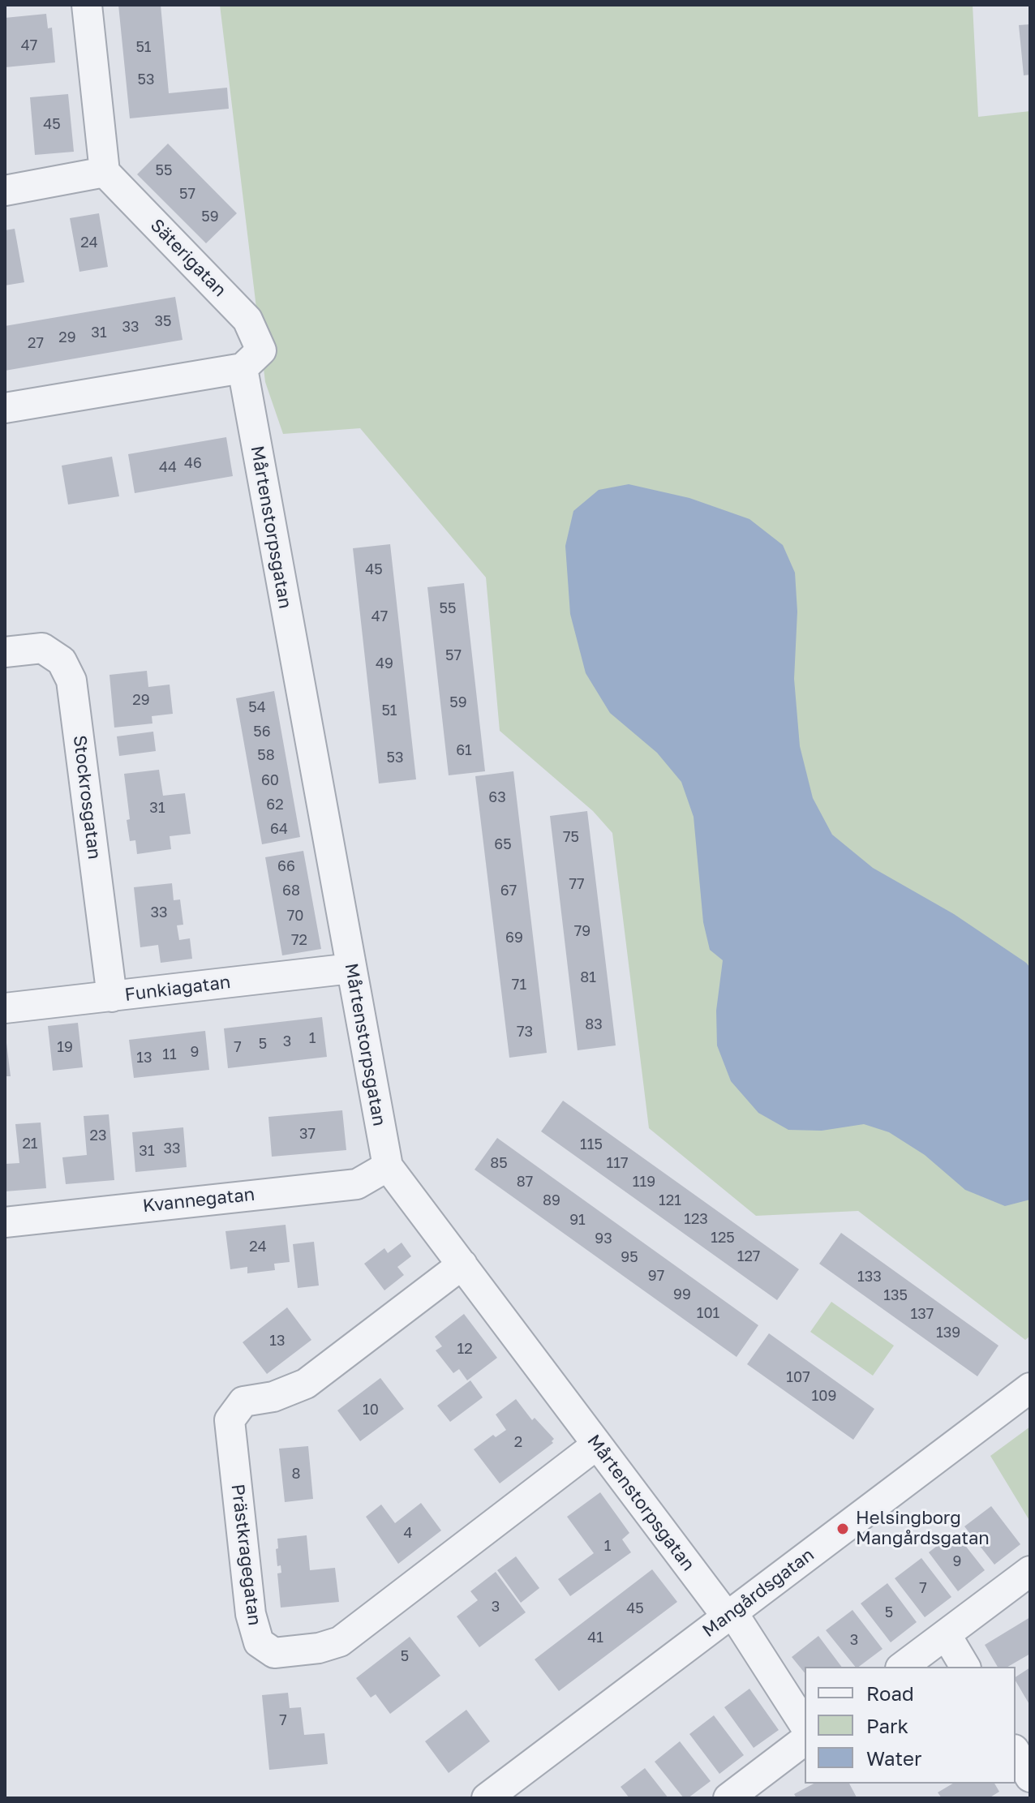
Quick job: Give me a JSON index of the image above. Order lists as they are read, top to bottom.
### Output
{
  "streets": {
    "street": [
      "Säterigatan",
      "Mårtenstorpsgatan",
      "Stockrosgatan",
      "Funkiagatan",
      "Kvannegatan",
      "Prästkragegatan",
      "Mangårdsgatan"
    ]
  },
  "crossings": [
    ["Säterigatan", "Mårtenstorpsgatan"],
    ["Mårtenstorpsgatan", "Funkiagatan"],
    ["Mårtenstorpsgatan", "Kvannegatan"],
    ["Mårtenstorpsgatan", "Prästkragegatan"],
    ["Mårtenstorpsgatan", "Mangårdsgatan"],
    ["Stockrosgatan", "Funkiagatan"]
  ],
  "places": ["Helsingborg Mangårdsgatan"],
  "house_numbers": [
    "47",
    "51",
    "53",
    "45",
    "55",
    "57",
    "59",
    "24",
    "35",
    "33",
    "31",
    "29",
    "27",
    "46",
    "44",
    "45",
    "55",
    "47",
    "57",
    "49",
    "29",
    "59",
    "54",
    "51",
    "56",
    "61",
    "58",
    "53",
    "60",
    "63",
    "62",
    "31",
    "64",
    "75",
    "65",
    "66",
    "77",
    "68",
    "67",
    "33",
    "70",
    "79",
    "69",
    "72",
    "81",
    "71",
    "83",
    "73",
    "1",
    "3",
    "5",
    "19",
    "7",
    "9",
    "11",
    "13",
    "37",
    "23",
    "21",
    "115",
    "33",
    "31",
    "85",
    "117",
    "87",
    "119",
    "89",
    "121",
    "123",
    "91",
    "125",
    "93",
    "24",
    "127",
    "95",
    "97",
    "133",
    "99",
    "135",
    "101",
    "137",
    "139",
    "13",
    "12",
    "107",
    "109",
    "10",
    "2",
    "8",
    "4",
    "1",
    "9",
    "7",
    "3",
    "45",
    "5",
    "41",
    "3",
    "5",
    "7"
  ],
  "legend": ["Road", "Park", "Water"]
}
